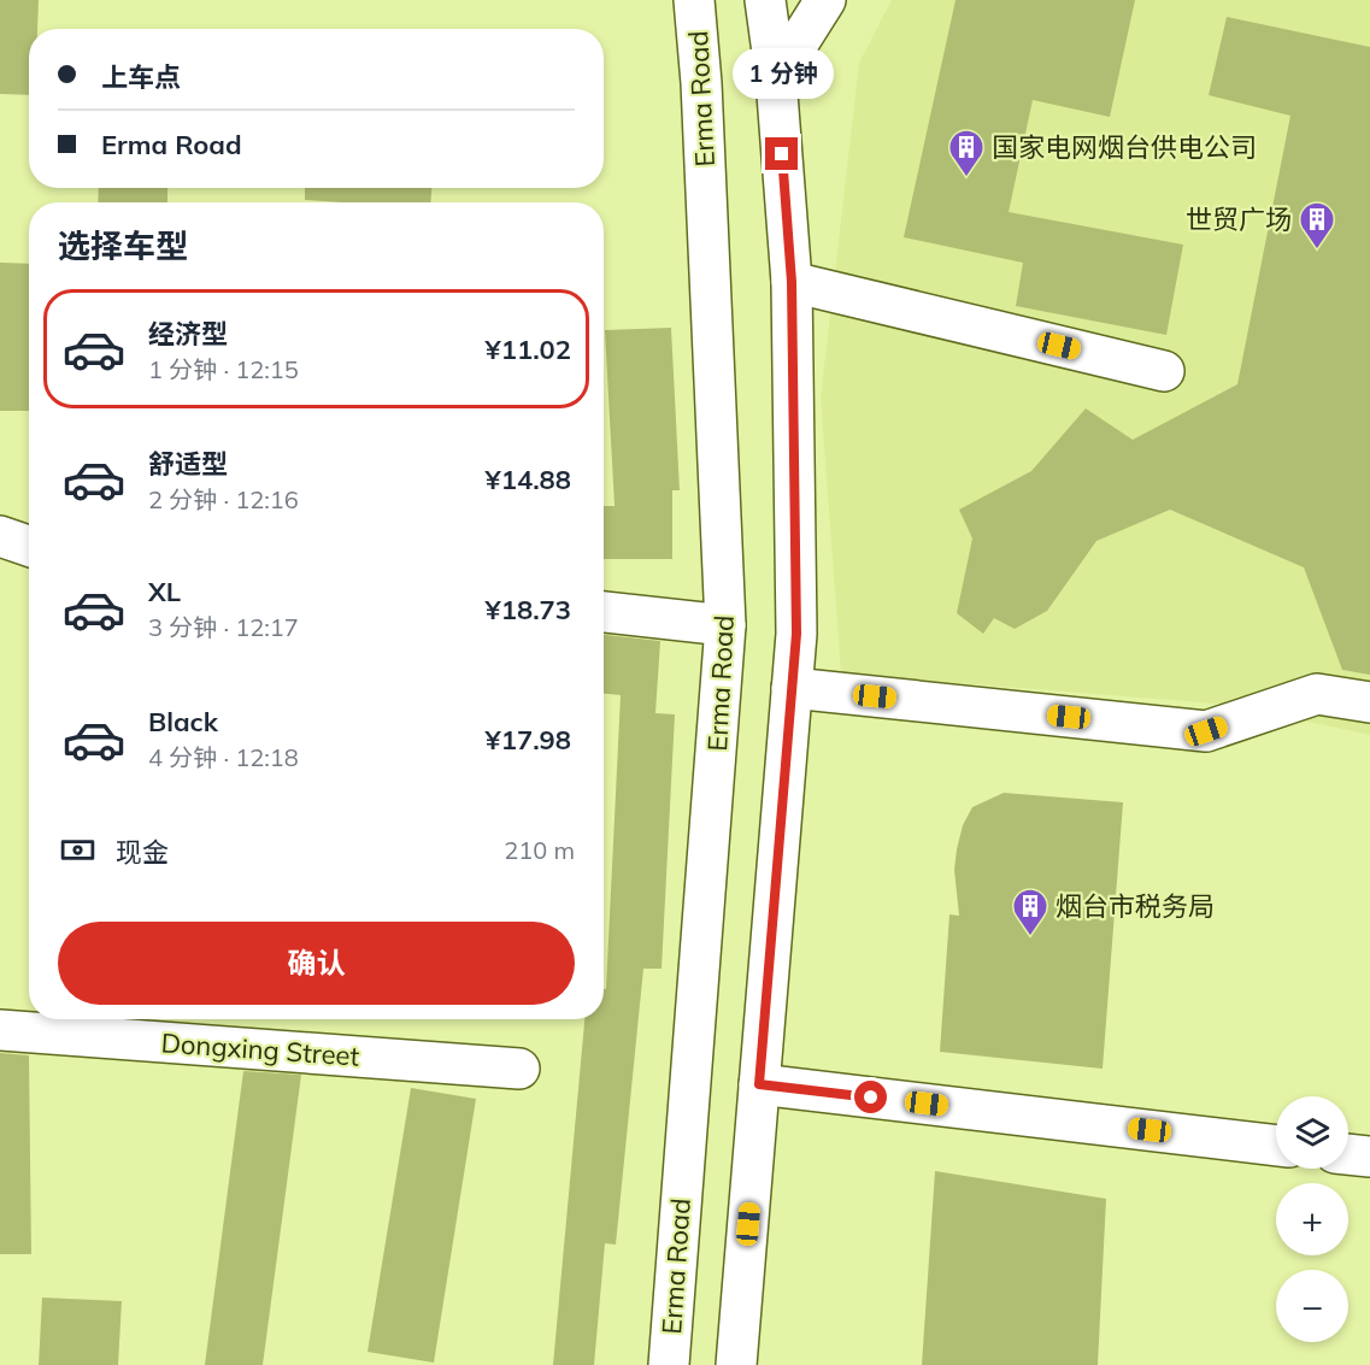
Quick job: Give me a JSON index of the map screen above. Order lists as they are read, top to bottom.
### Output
{
  "streets": {
    "main road": ["Erma Road", "Dongxing Street"]
  },
  "places": {
    "building": ["国家电网烟台供电公司", "世贸广场", "烟台市税务局"]
  },
  "page": {
    "banner": ["上车点", "Erma Road"],
    "bubble": "1 分钟",
    "heading": "选择车型",
    "list": [
      {
        "name": "经济型",
        "note": "1 分钟 · 12:15",
        "value": "¥11.02"
      },
      {
        "name": "舒适型",
        "note": "2 分钟 · 12:16",
        "value": "¥14.88"
      },
      {
        "name": "XL",
        "note": "3 分钟 · 12:17",
        "value": "¥18.73"
      },
      {
        "name": "Black",
        "note": "4 分钟 · 12:18",
        "value": "¥17.98"
      }
    ],
    "pay": ["现金", "210 m"],
    "buttons": "确认",
    "map_buttons": ["+", "−"]
  }
}
